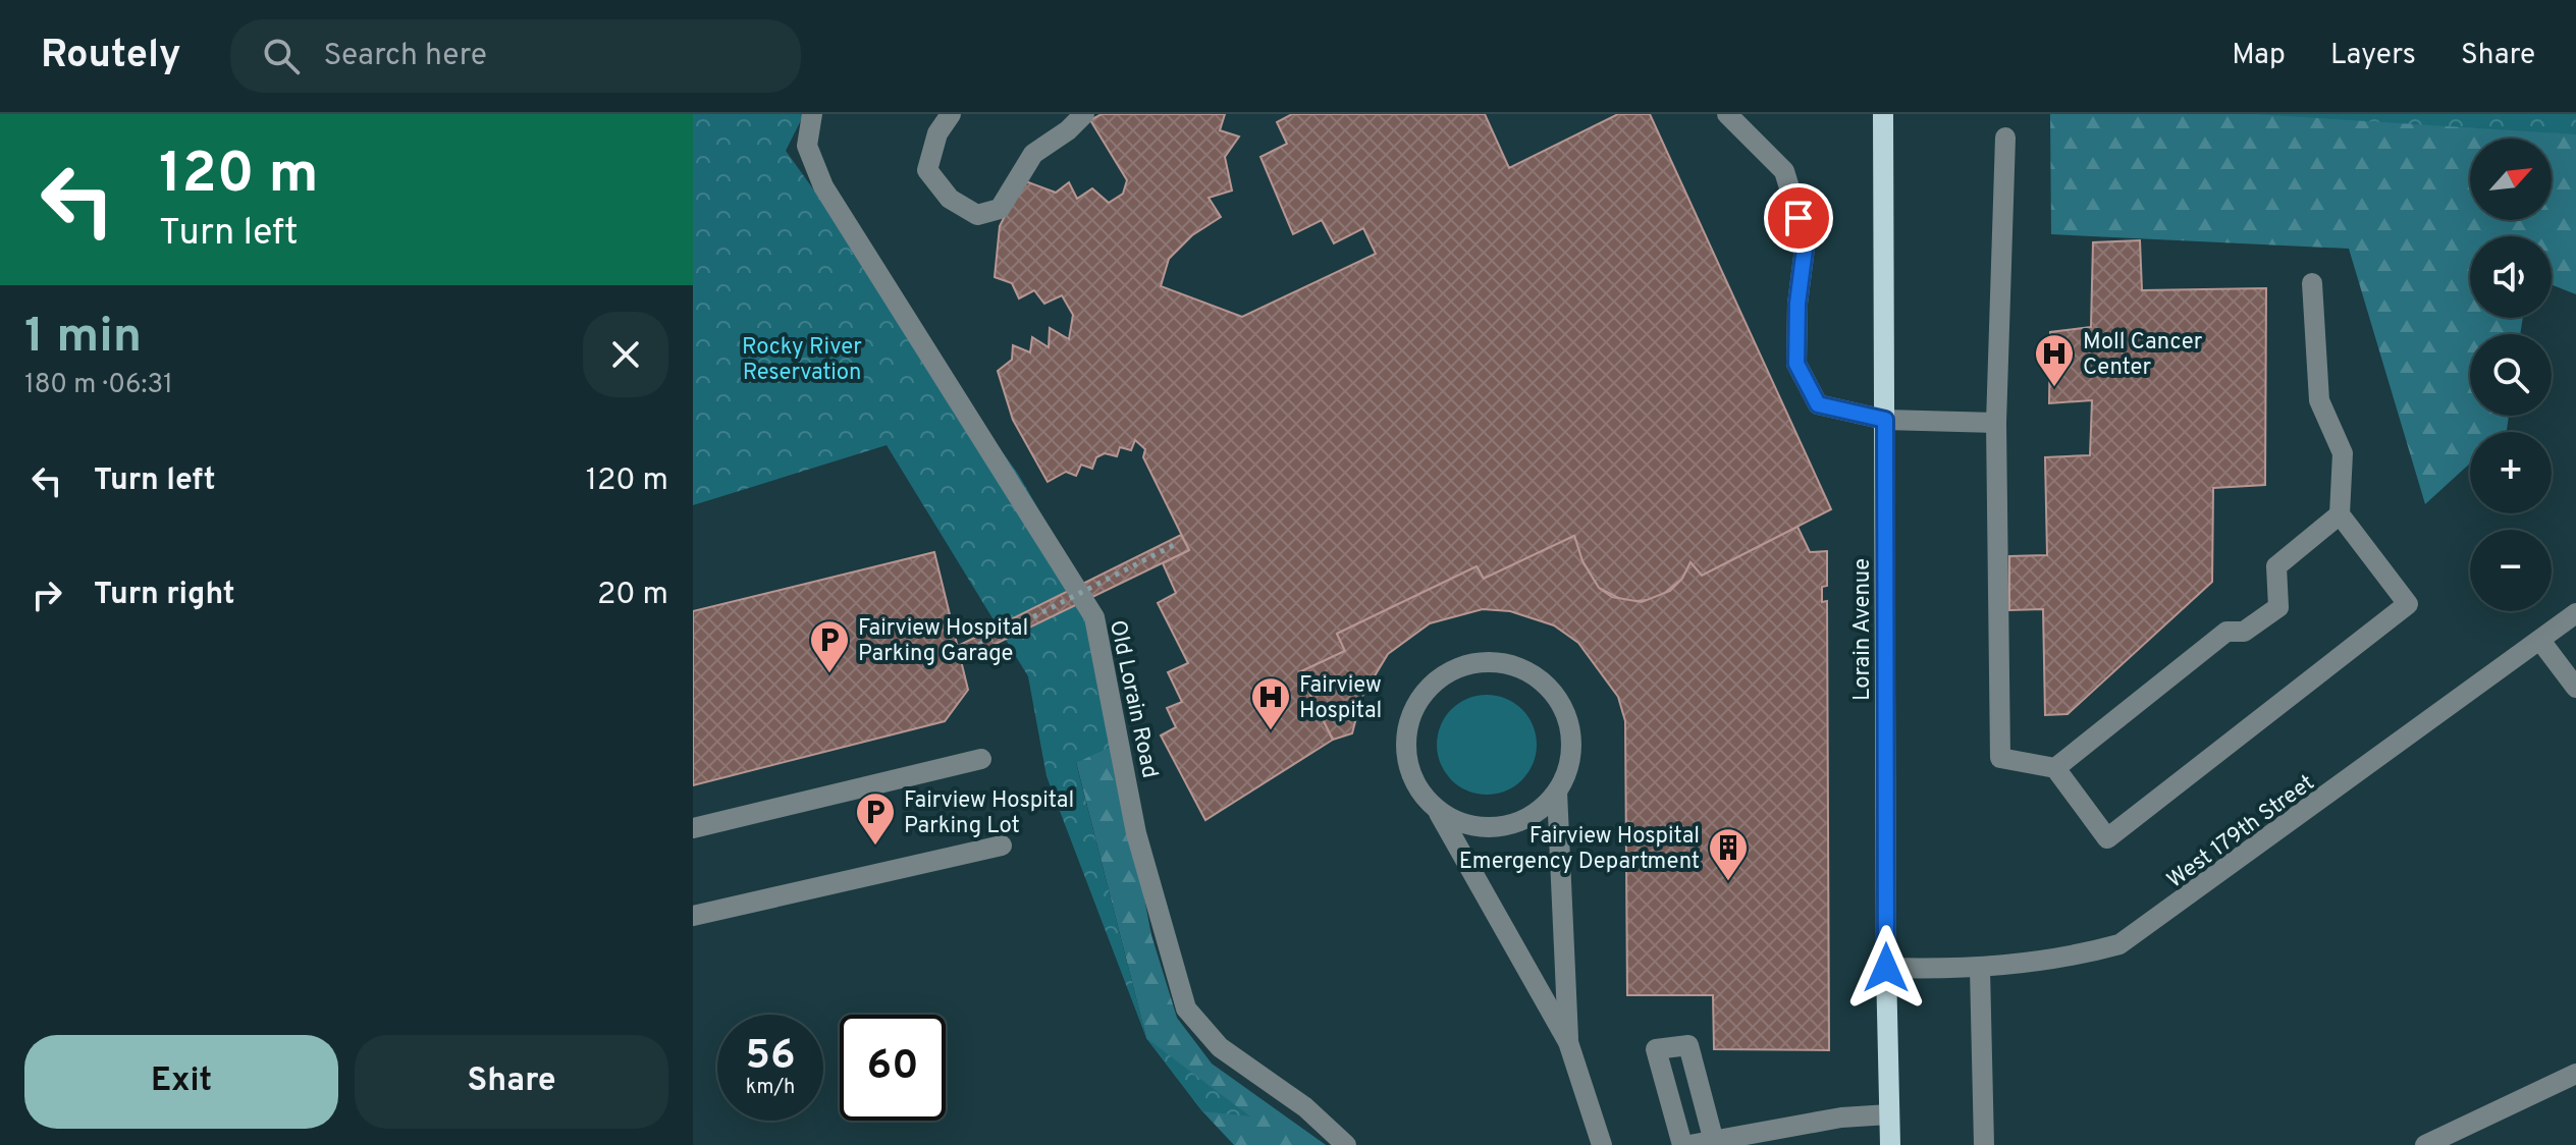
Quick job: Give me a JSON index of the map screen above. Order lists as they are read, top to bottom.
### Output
{
  "streets": {
    "main road": ["Lorain Avenue"],
    "street": ["Old Lorain Road", "West 179th Street"]
  },
  "crossings": [
    ["Lorain Avenue", "West 179th Street"]
  ],
  "parks": ["Rocky River Reservation"],
  "places": {
    "hospital": ["Moll Cancer Center", "Fairview Hospital"],
    "parking": ["Fairview Hospital Parking Garage", "Fairview Hospital Parking Lot"],
    "building": ["Fairview Hospital Emergency Department"]
  },
  "north": "top right",
  "page": {
    "header": "Routely",
    "search": "Search here",
    "nav": ["Map", "Layers", "Share"],
    "turn": ["120 m", "Turn left"],
    "map_buttons": ["+", "−"],
    "heading": ["1 min", "180 m · 06:31"],
    "list": [
      {
        "name": "Turn left",
        "value": "120 m"
      },
      {
        "name": "Turn right",
        "value": "20 m"
      }
    ],
    "speed": "56 km/h",
    "limit": "60",
    "buttons": ["Exit", "Share"]
  }
}
